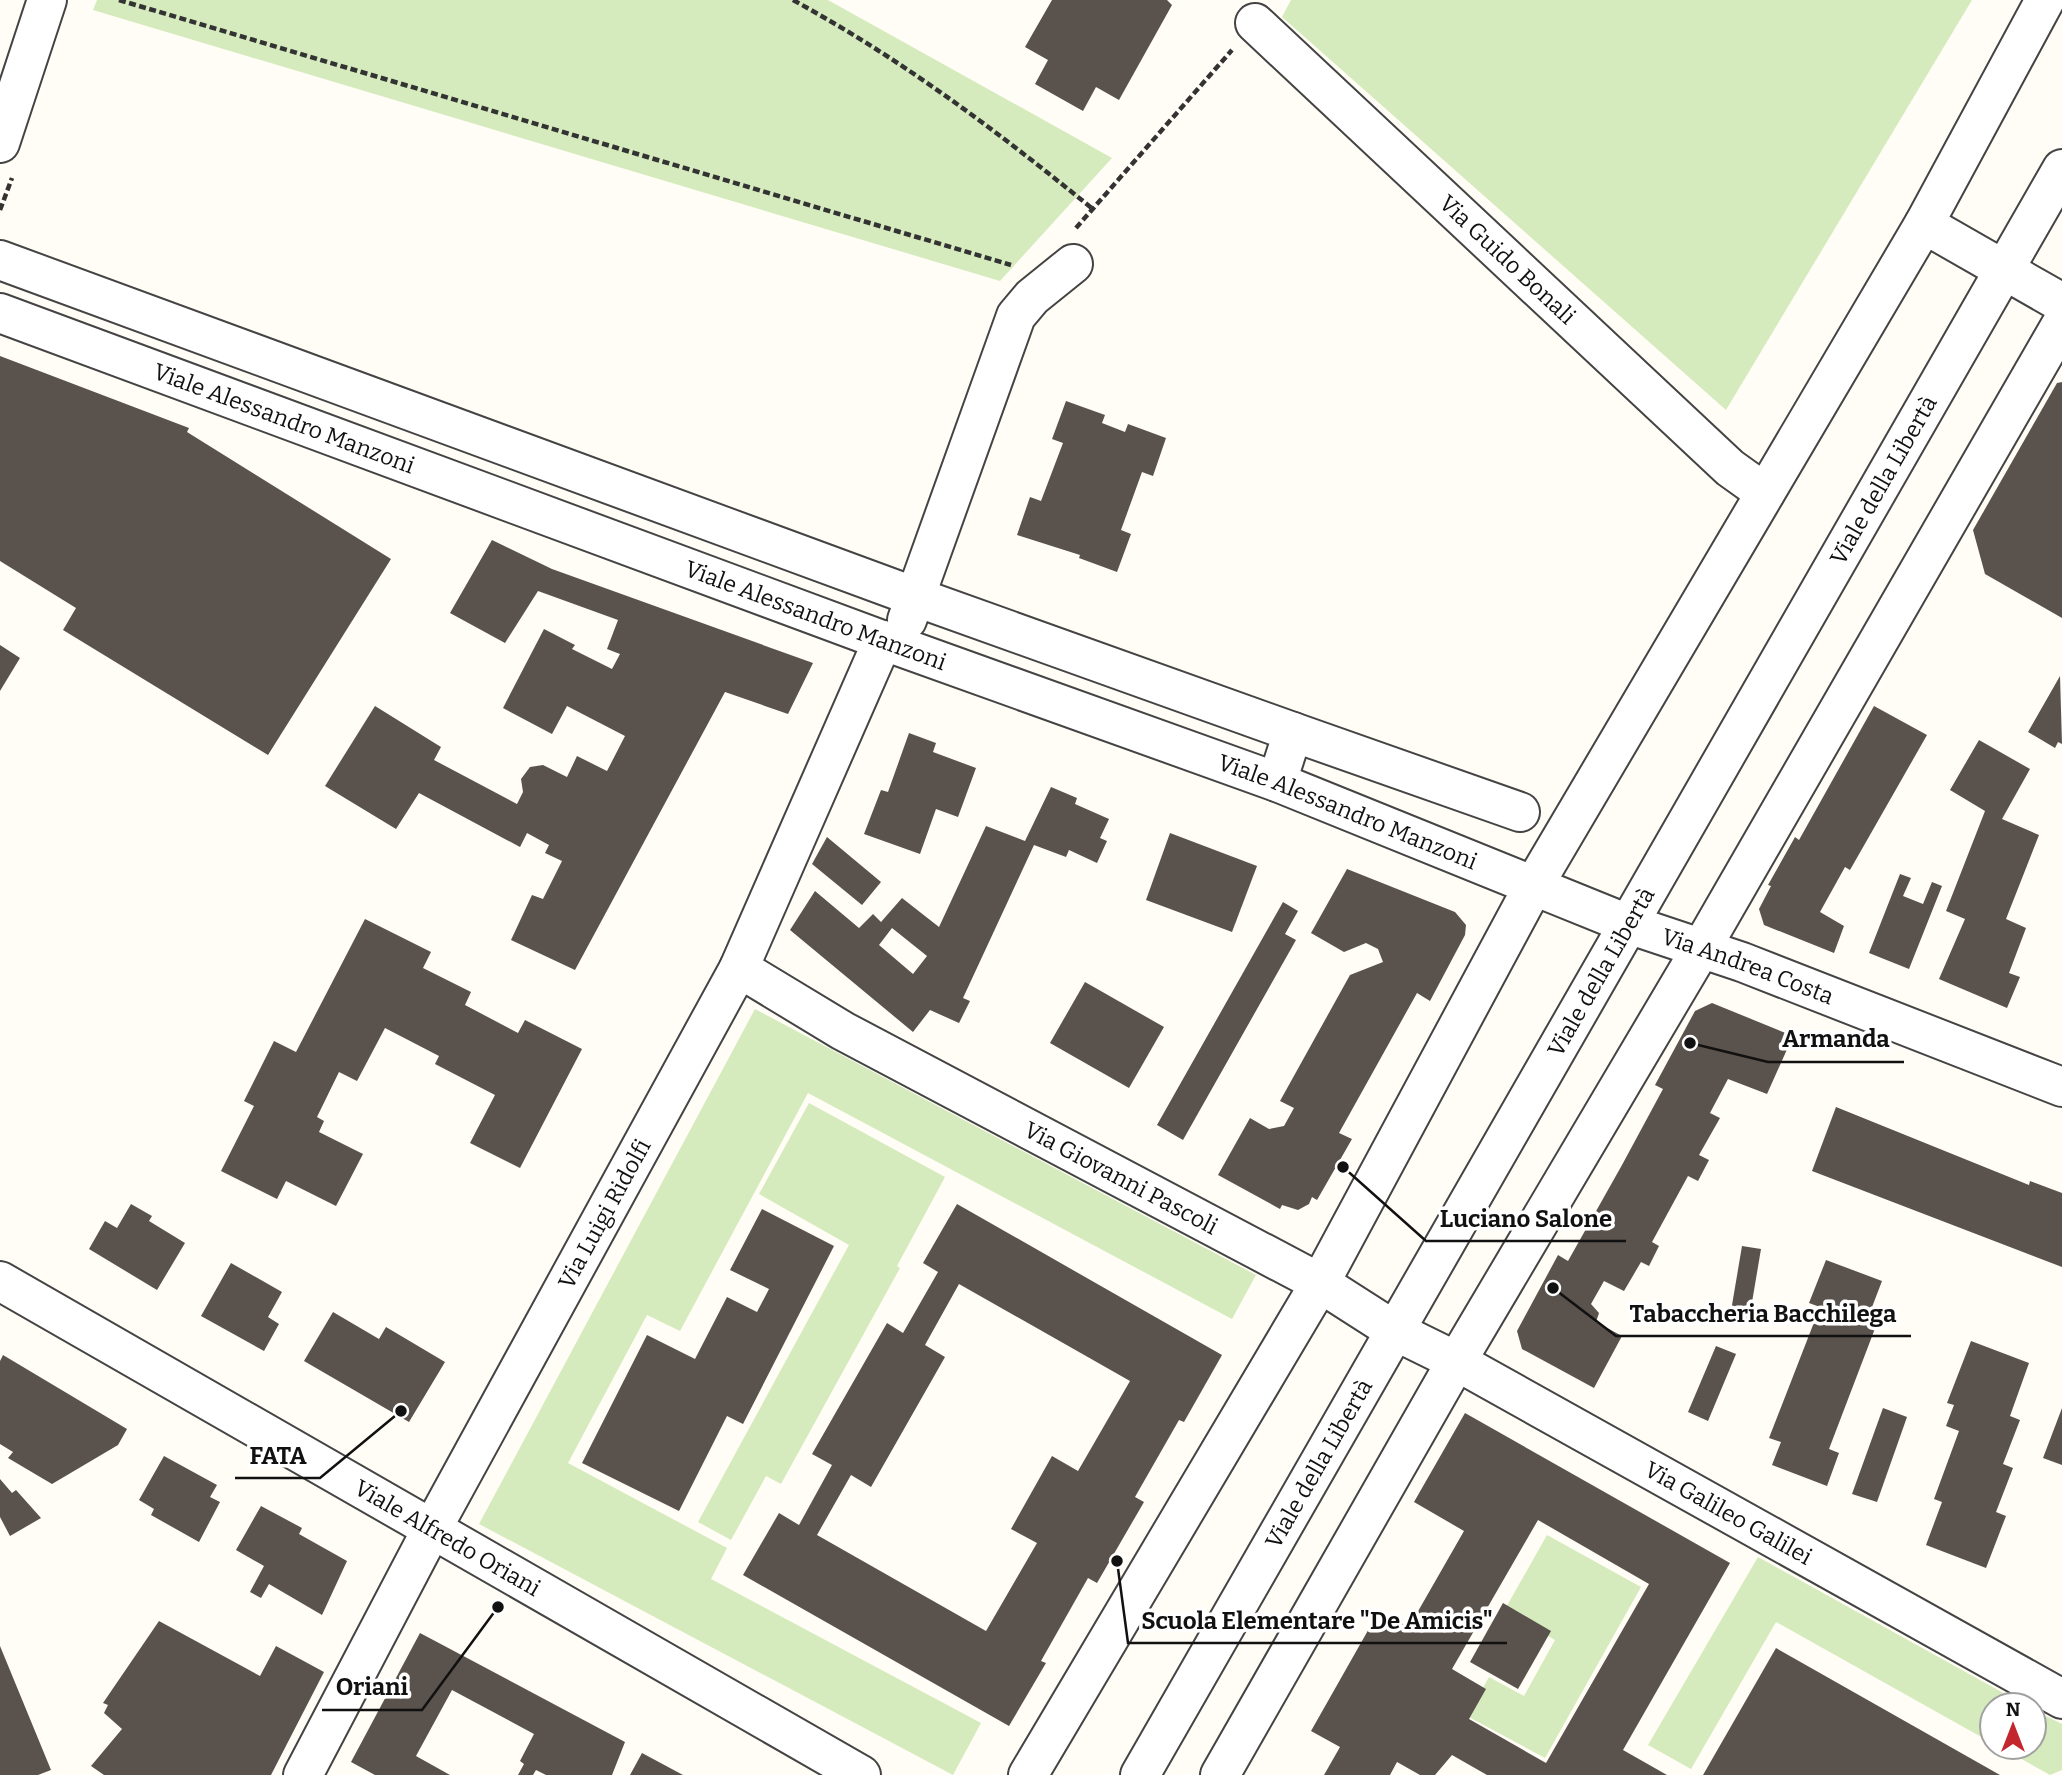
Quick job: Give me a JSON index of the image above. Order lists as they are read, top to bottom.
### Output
{
  "streets": {
    "street": [
      "Via Guido Bonali",
      "Viale Alessandro Manzoni",
      "Viale della Libertà",
      "Via Andrea Costa",
      "Via Giovanni Pascoli",
      "Via Luigi Ridolfi",
      "Via Galileo Galilei",
      "Viale Alfredo Oriani"
    ]
  },
  "crossings": [
    ["Viale Alessandro Manzoni", "Viale della Libertà"],
    ["Viale Alessandro Manzoni", "Via Andrea Costa"],
    ["Viale Alessandro Manzoni", "Via Luigi Ridolfi"],
    ["Viale della Libertà", "Via Andrea Costa"],
    ["Viale della Libertà", "Via Giovanni Pascoli"],
    ["Viale della Libertà", "Via Galileo Galilei"],
    ["Via Giovanni Pascoli", "Via Luigi Ridolfi"],
    ["Via Giovanni Pascoli", "Via Galileo Galilei"],
    ["Via Luigi Ridolfi", "Viale Alfredo Oriani"]
  ],
  "places": [
    "Armanda",
    "Luciano Salone",
    "Tabaccheria Bacchilega",
    "FATA",
    "Scuola Elementare \"De Amicis\"",
    "Oriani"
  ],
  "north": "top"
}
